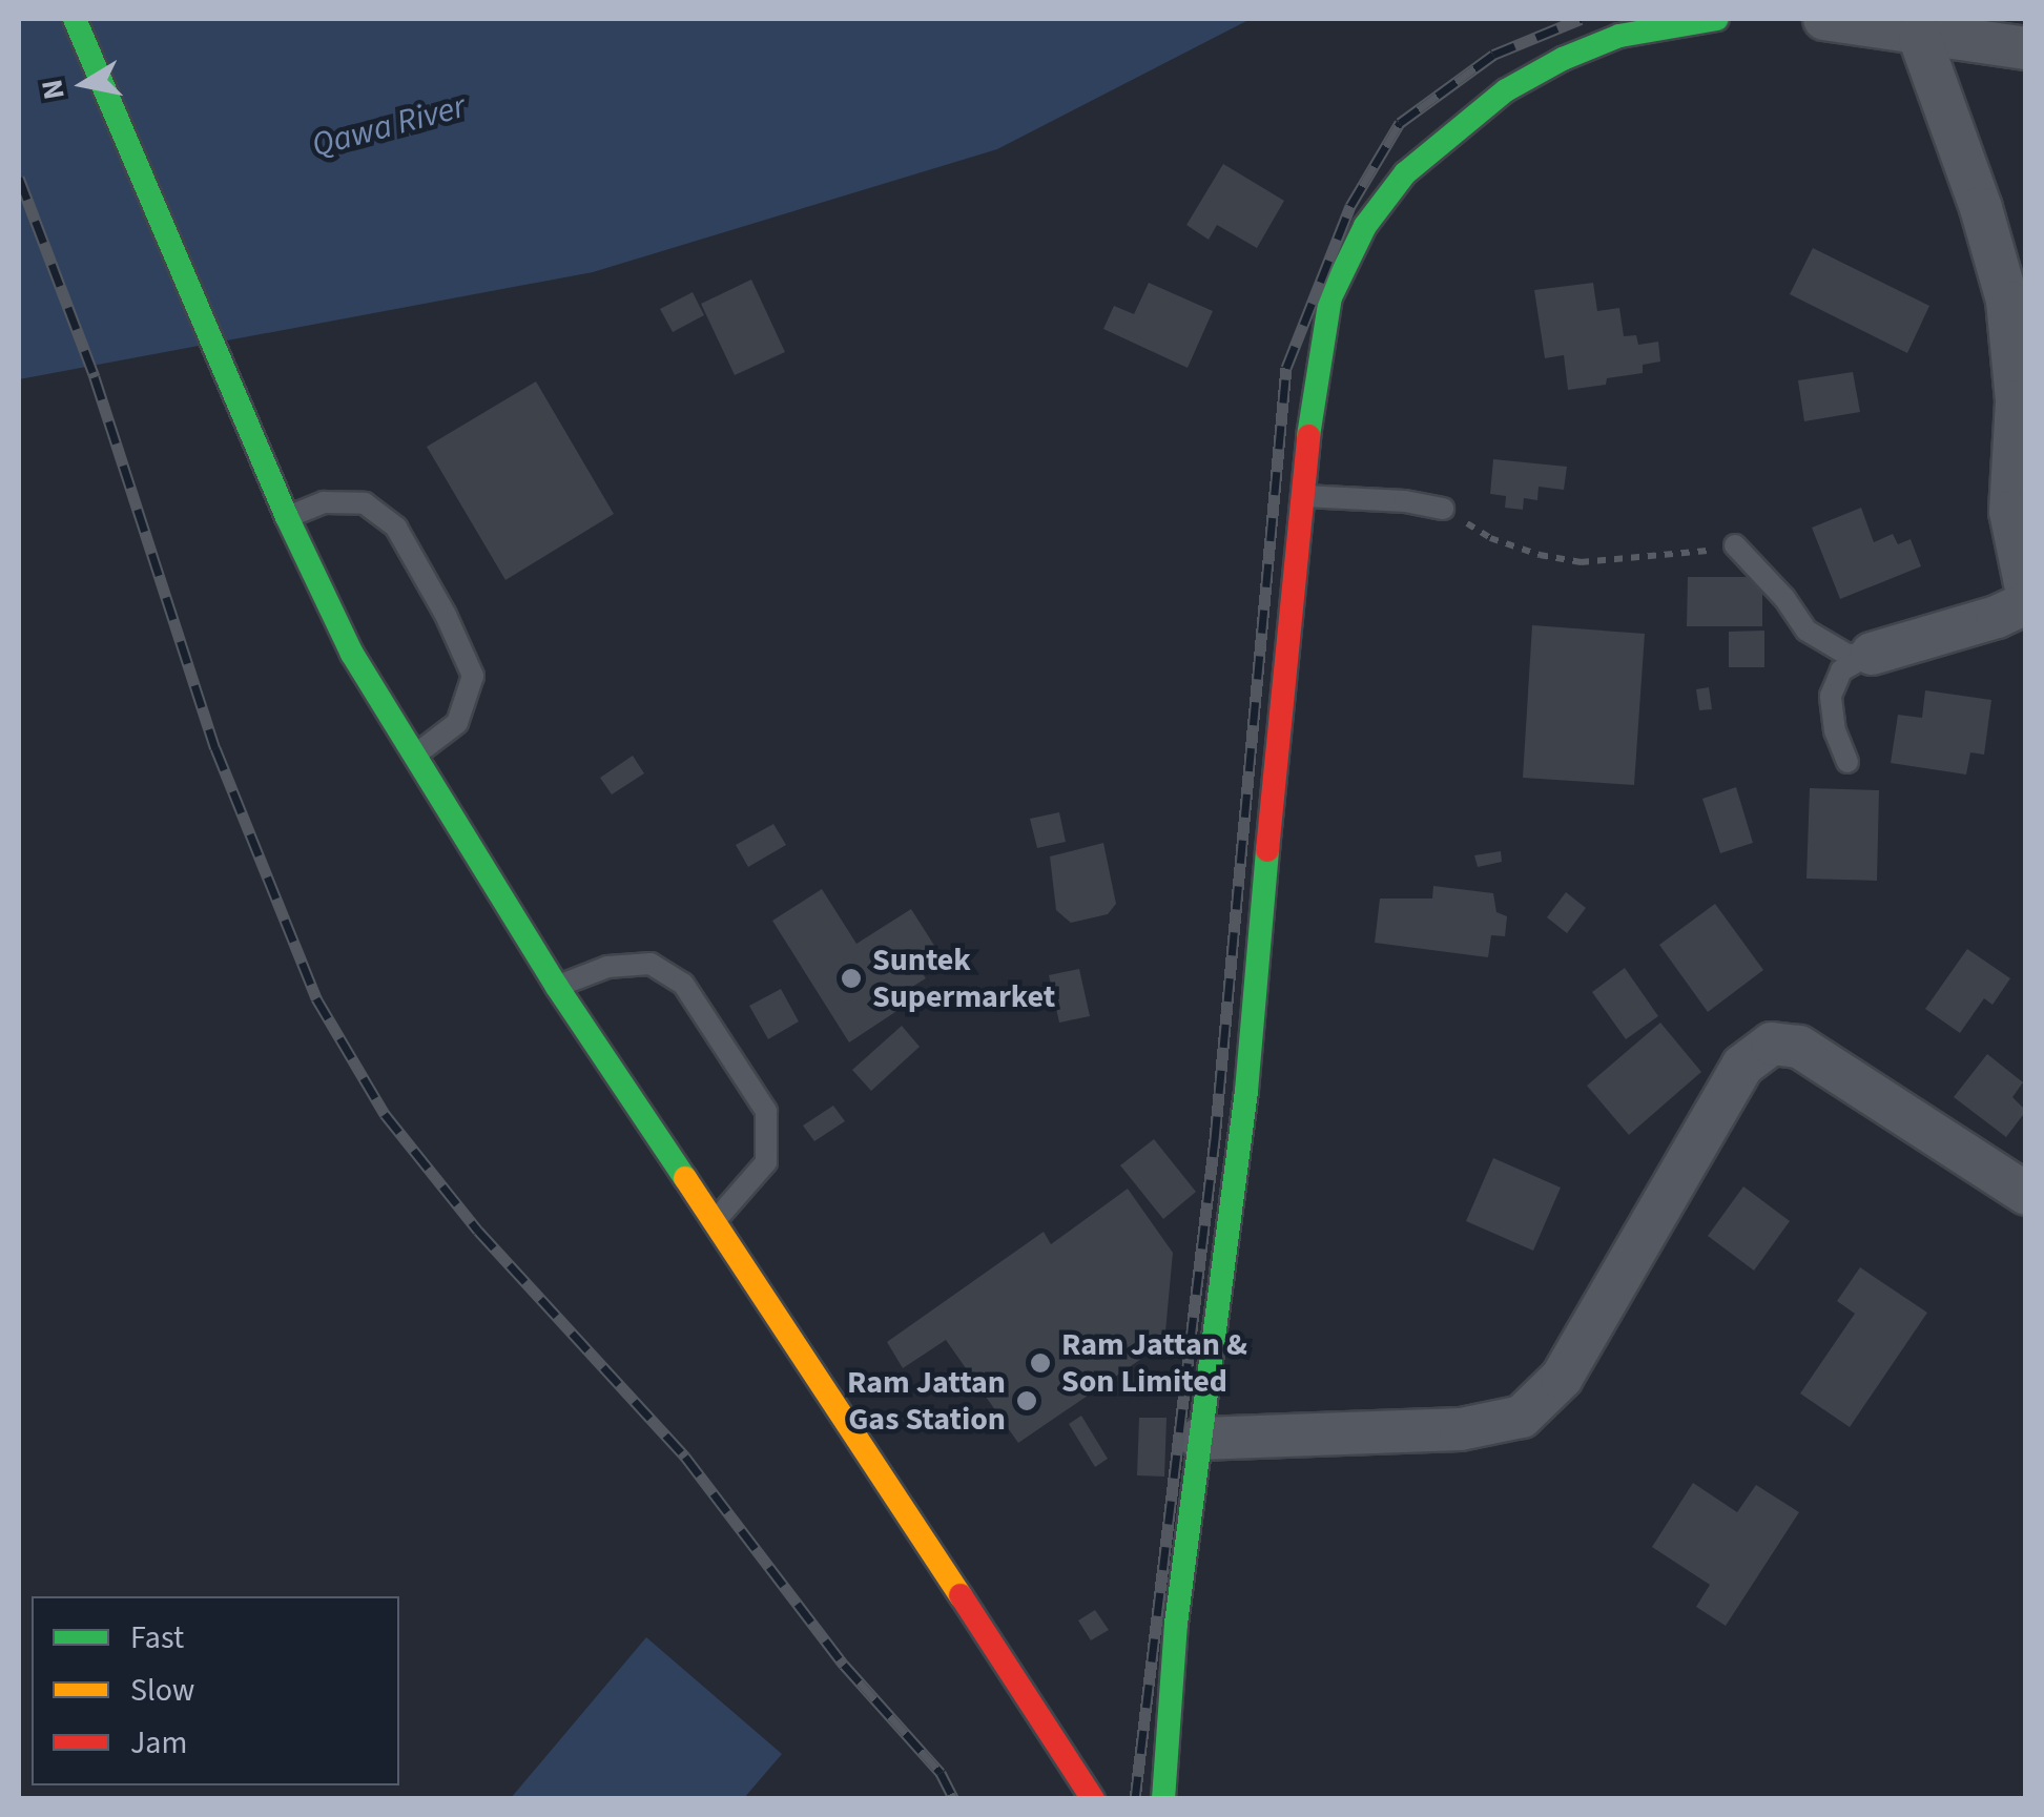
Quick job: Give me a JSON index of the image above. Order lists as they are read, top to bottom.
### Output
{
  "water": ["Qawa River"],
  "places": ["Suntek Supermarket", "Ram Jattan & Son Limited", "Ram Jattan Gas Station"],
  "legend": ["Fast", "Slow", "Jam"],
  "north": "left"
}
